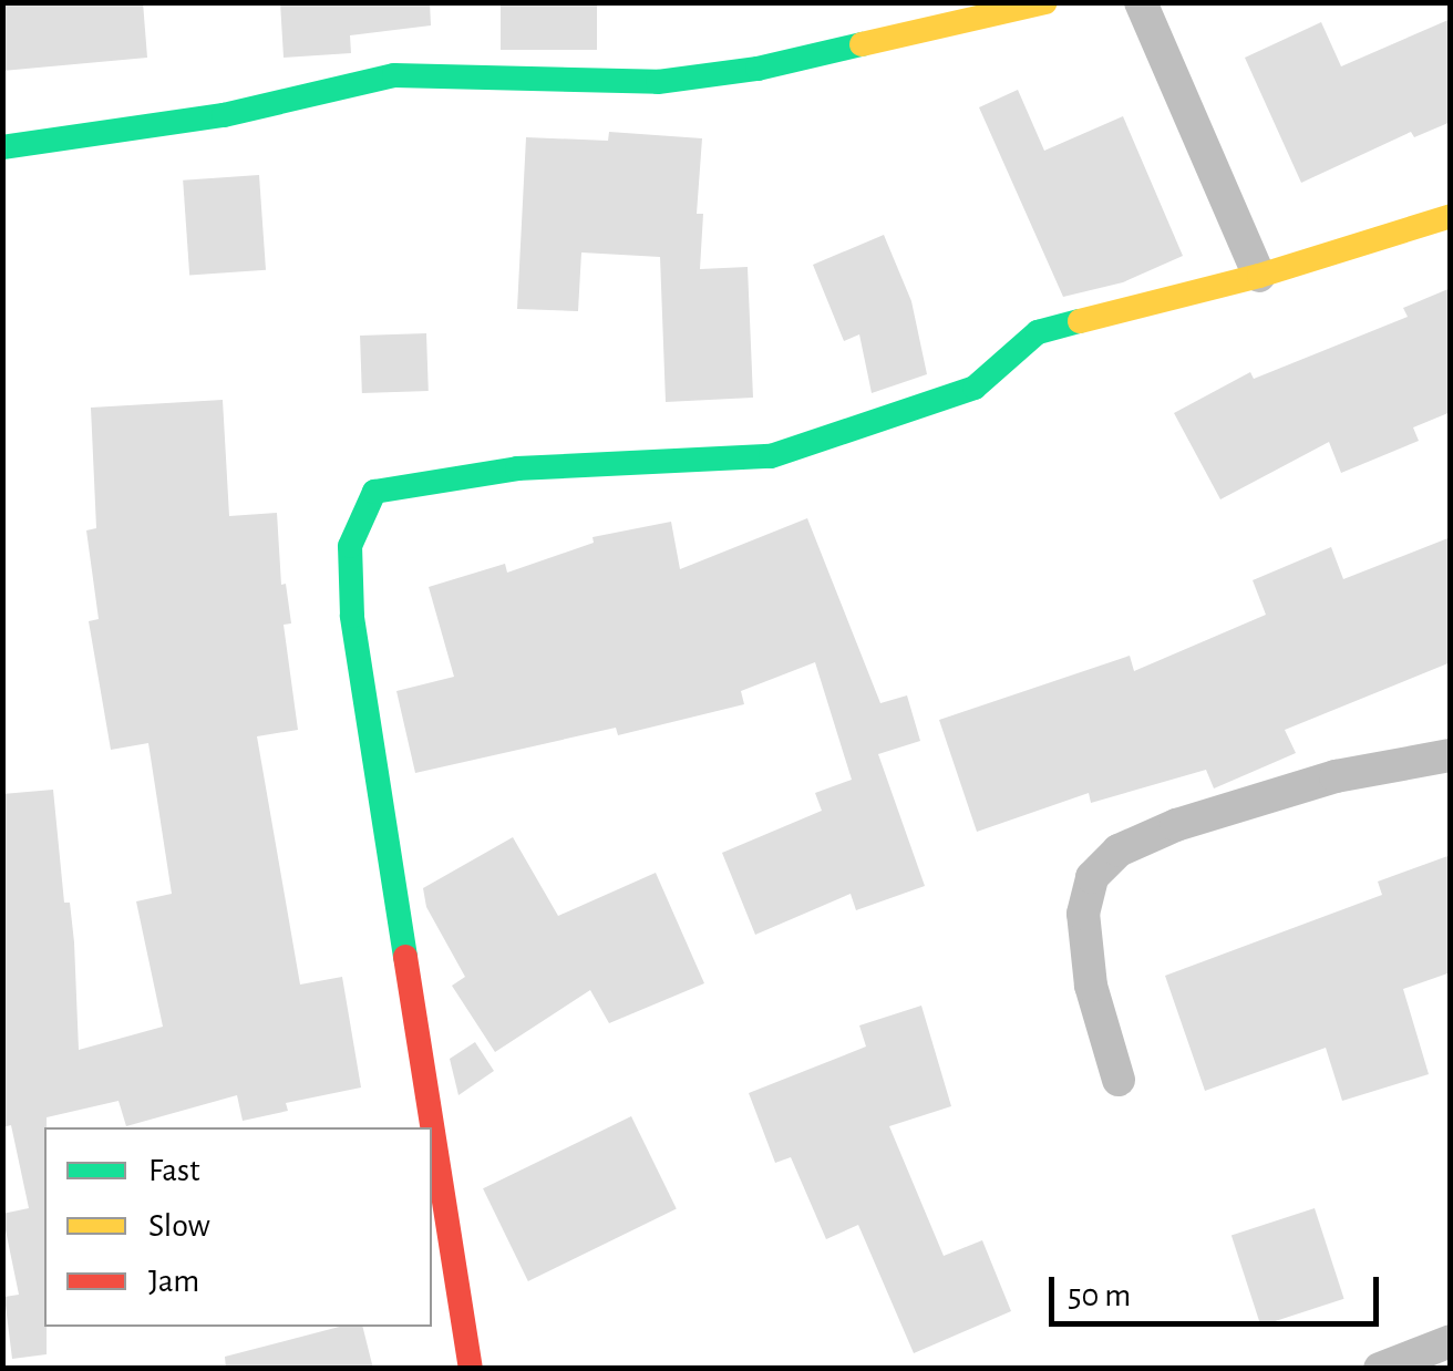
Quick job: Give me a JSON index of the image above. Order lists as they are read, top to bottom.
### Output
{
  "legend": ["Fast", "Slow", "Jam"],
  "scale_bar": "50 m"
}
